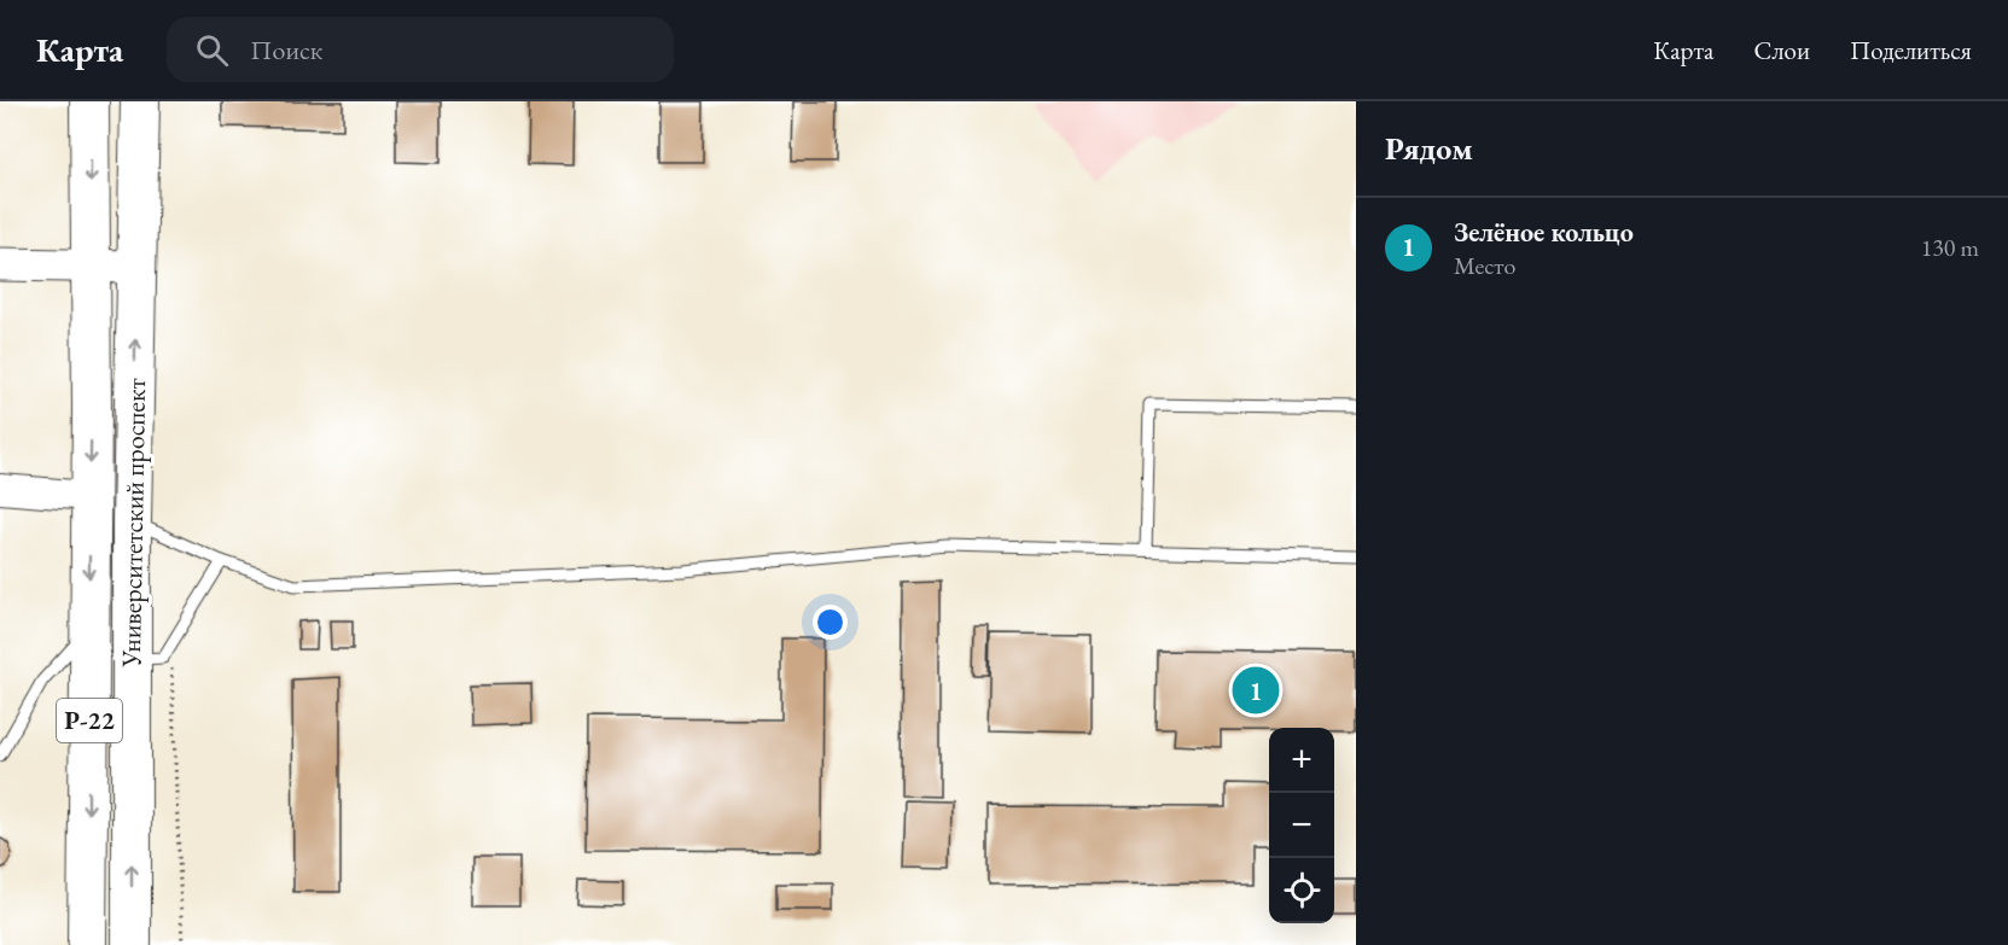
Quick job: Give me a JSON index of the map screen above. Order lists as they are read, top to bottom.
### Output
{
  "streets": {
    "highway": ["Университетский проспект", "Р-22"]
  },
  "page": {
    "header": "Карта",
    "search": "Поиск",
    "nav": ["Карта", "Слои", "Поделиться"],
    "heading": "Рядом",
    "list": [
      {
        "mark": "1",
        "name": "Зелёное кольцо",
        "note": "Место",
        "value": "130 m"
      }
    ],
    "pins": "1",
    "map_buttons": ["+", "−"]
  }
}
